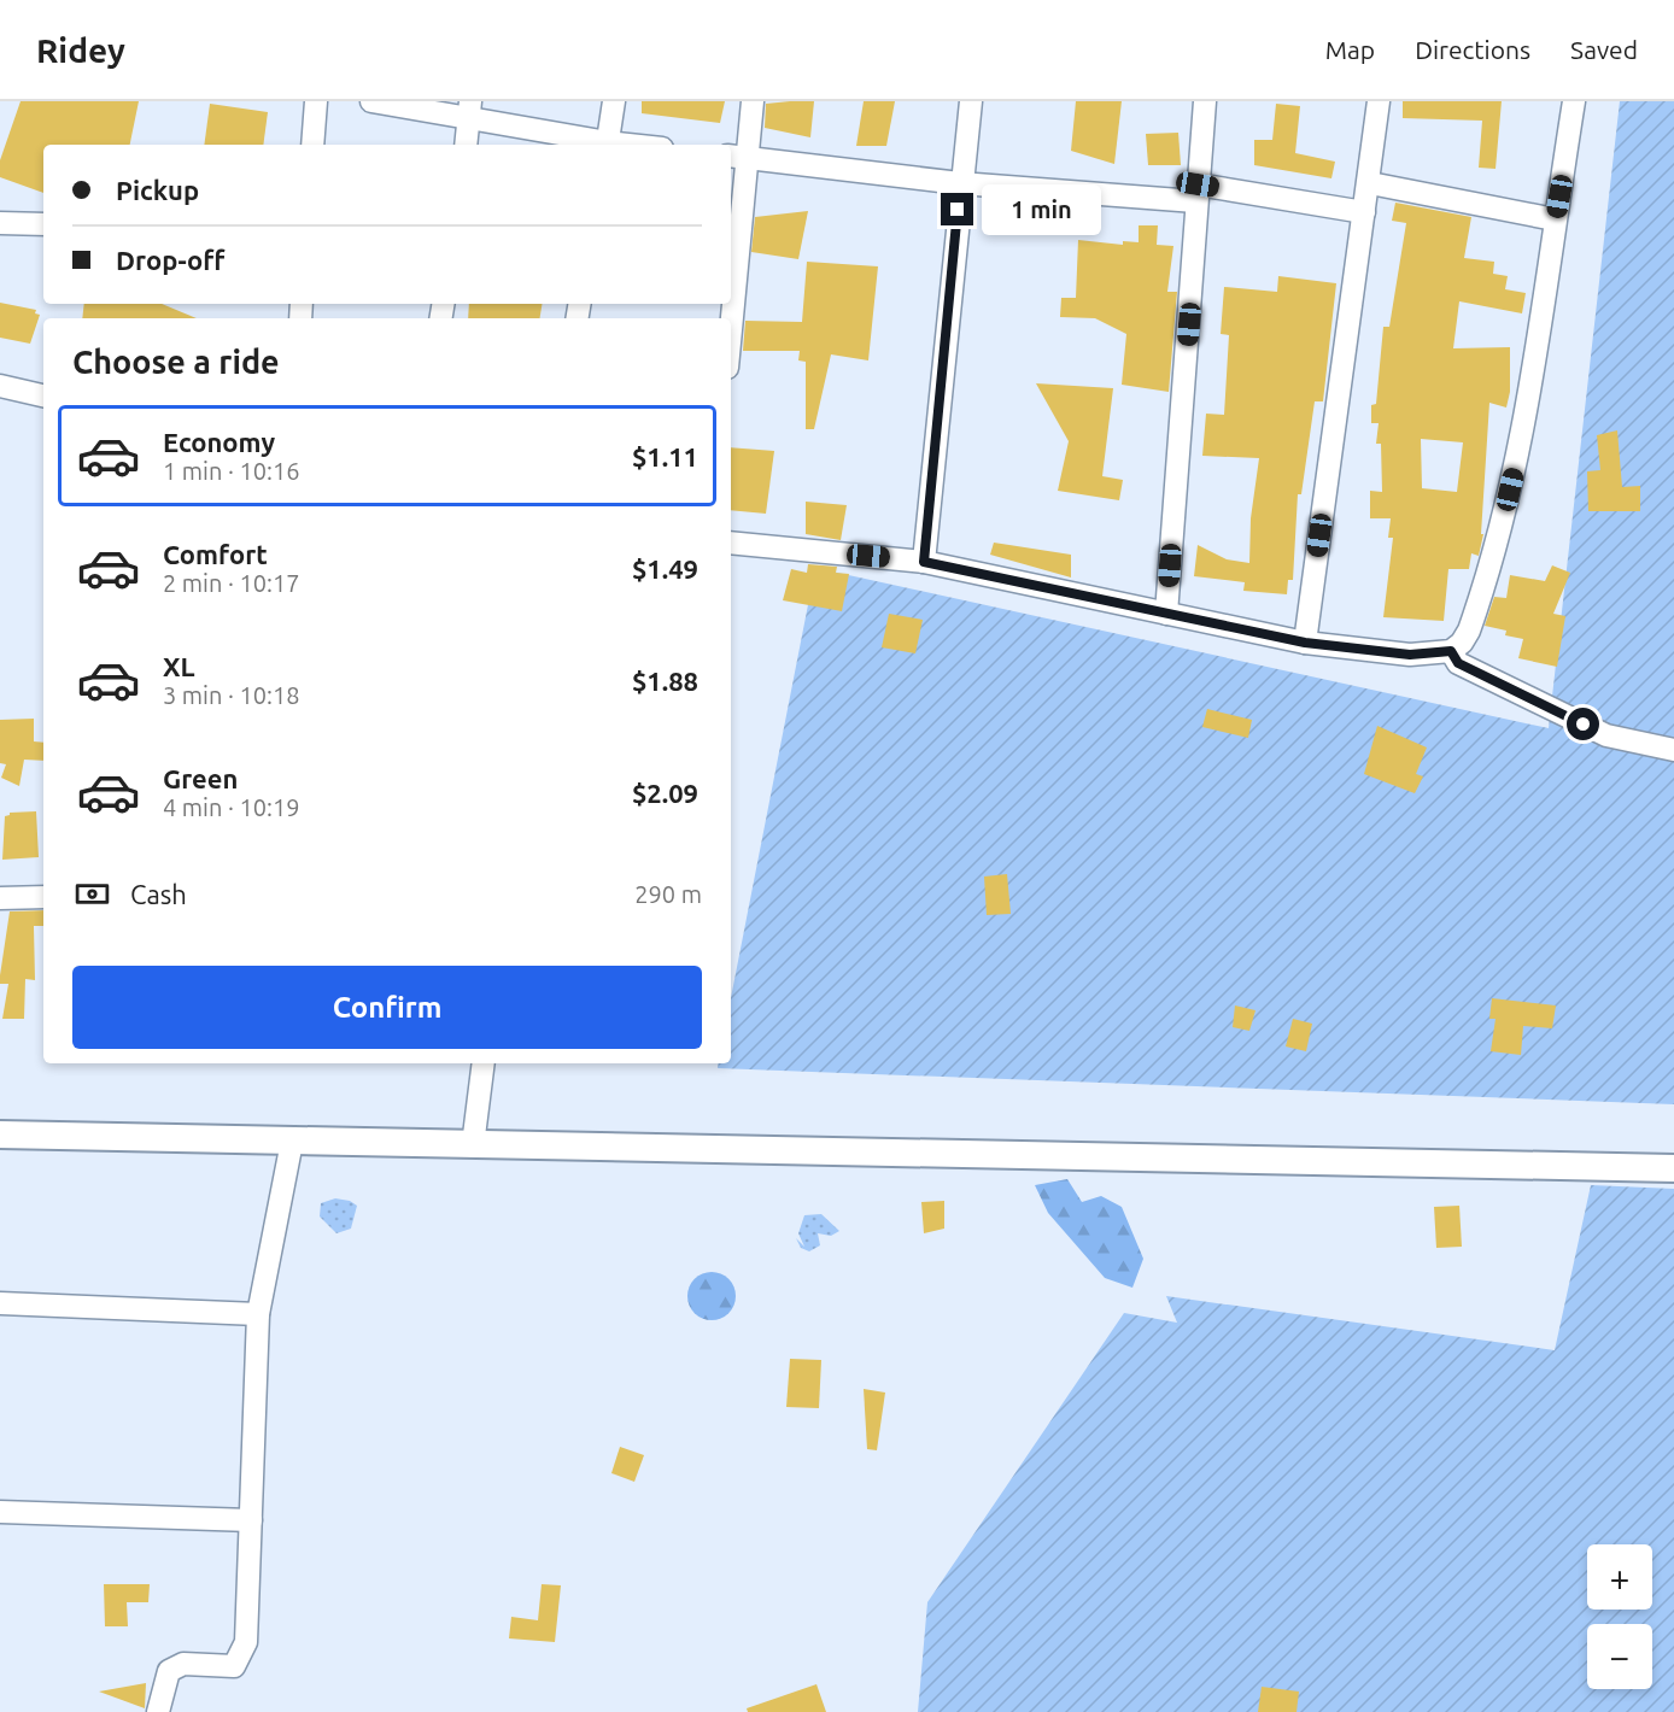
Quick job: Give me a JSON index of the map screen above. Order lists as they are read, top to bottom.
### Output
{
  "page": {
    "header": "Ridey",
    "nav": ["Map", "Directions", "Saved"],
    "banner": ["Pickup", "Drop-off"],
    "bubble": "1 min",
    "heading": "Choose a ride",
    "list": [
      {
        "name": "Economy",
        "note": "1 min · 10:16",
        "value": "$1.11"
      },
      {
        "name": "Comfort",
        "note": "2 min · 10:17",
        "value": "$1.49"
      },
      {
        "name": "XL",
        "note": "3 min · 10:18",
        "value": "$1.88"
      },
      {
        "name": "Green",
        "note": "4 min · 10:19",
        "value": "$2.09"
      }
    ],
    "pay": ["Cash", "290 m"],
    "buttons": "Confirm",
    "map_buttons": ["+", "−"]
  }
}
